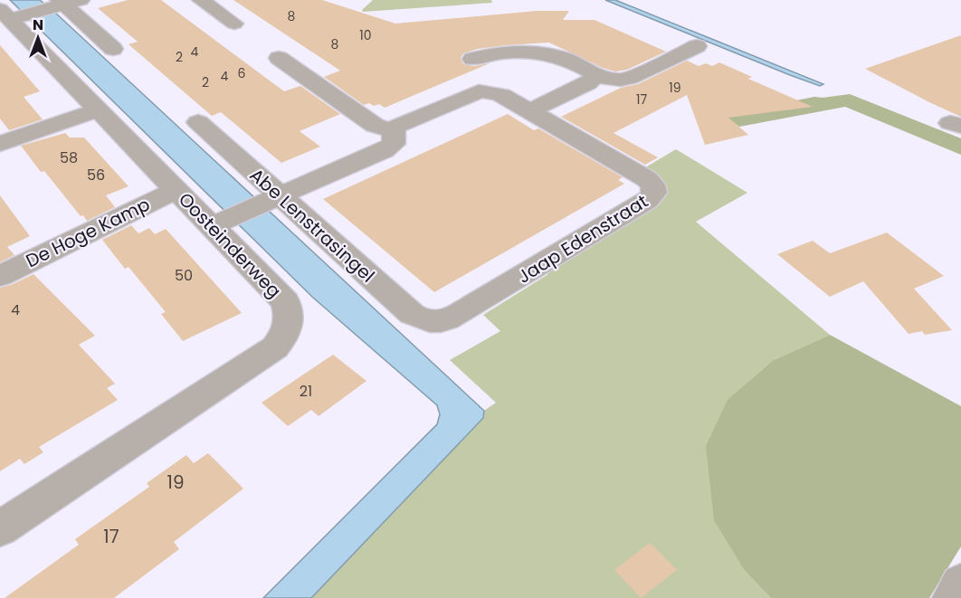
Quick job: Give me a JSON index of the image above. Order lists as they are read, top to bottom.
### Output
{
  "streets": {
    "street": [
      "Abe Lenstrasingel",
      "De Hoge Kamp",
      "Jaap Edenstraat",
      "Oosteinderweg"
    ]
  },
  "crossings": [
    ["Abe Lenstrasingel", "Jaap Edenstraat"],
    ["De Hoge Kamp", "Oosteinderweg"]
  ],
  "house_numbers": [
    "8",
    "10",
    "8",
    "4",
    "2",
    "6",
    "4",
    "2",
    "19",
    "17",
    "58",
    "56",
    "50",
    "4",
    "21",
    "19",
    "17"
  ],
  "north": "top"
}
